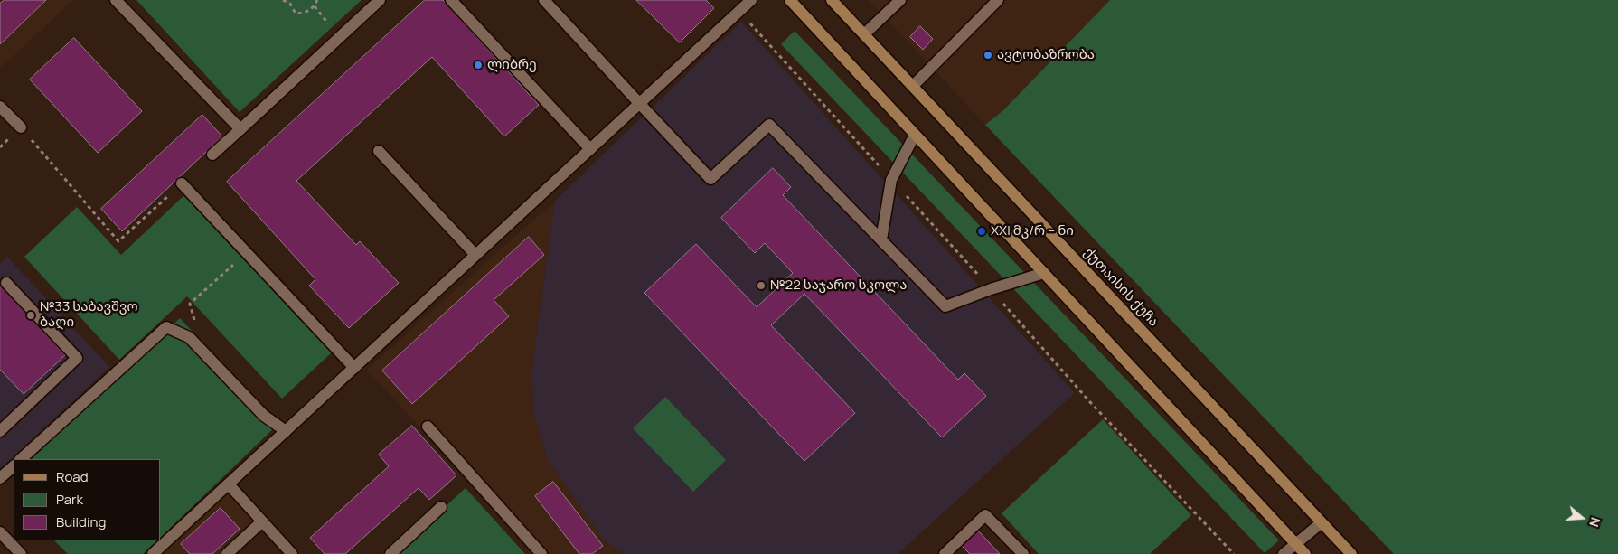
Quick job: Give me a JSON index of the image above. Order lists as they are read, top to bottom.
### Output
{
  "streets": {
    "street": ["ქუთაისის ქუჩა"]
  },
  "places": [
    "ავტობაზრობა",
    "ლიბრე",
    "XXI მკ/რ – ნი",
    "№22 საჯარო სკოლა",
    "№33 საბავშვო ბაღი"
  ],
  "legend": ["Road", "Park", "Building"],
  "north": "right"
}
